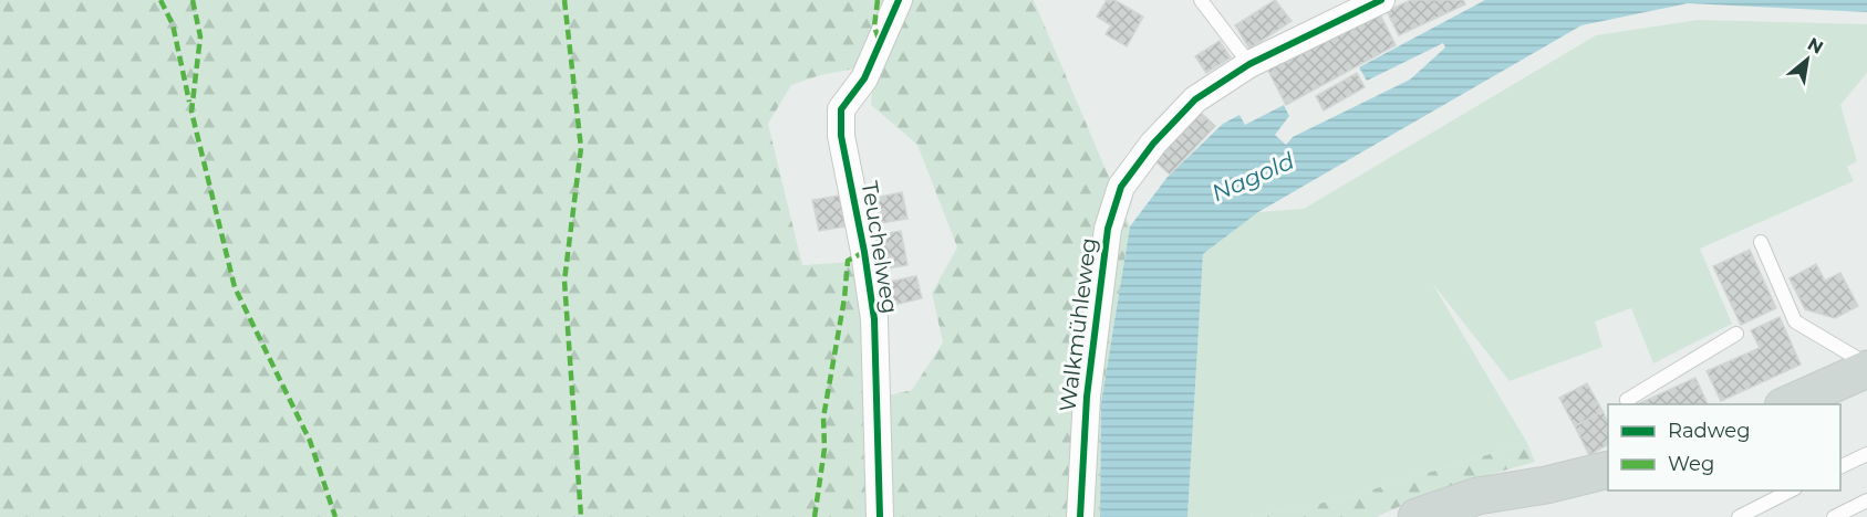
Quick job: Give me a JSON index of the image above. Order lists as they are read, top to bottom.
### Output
{
  "streets": {
    "street": ["Teuchelweg", "Walkmühleweg"]
  },
  "water": ["Nagold"],
  "legend": ["Radweg", "Weg"],
  "north": "top right"
}
